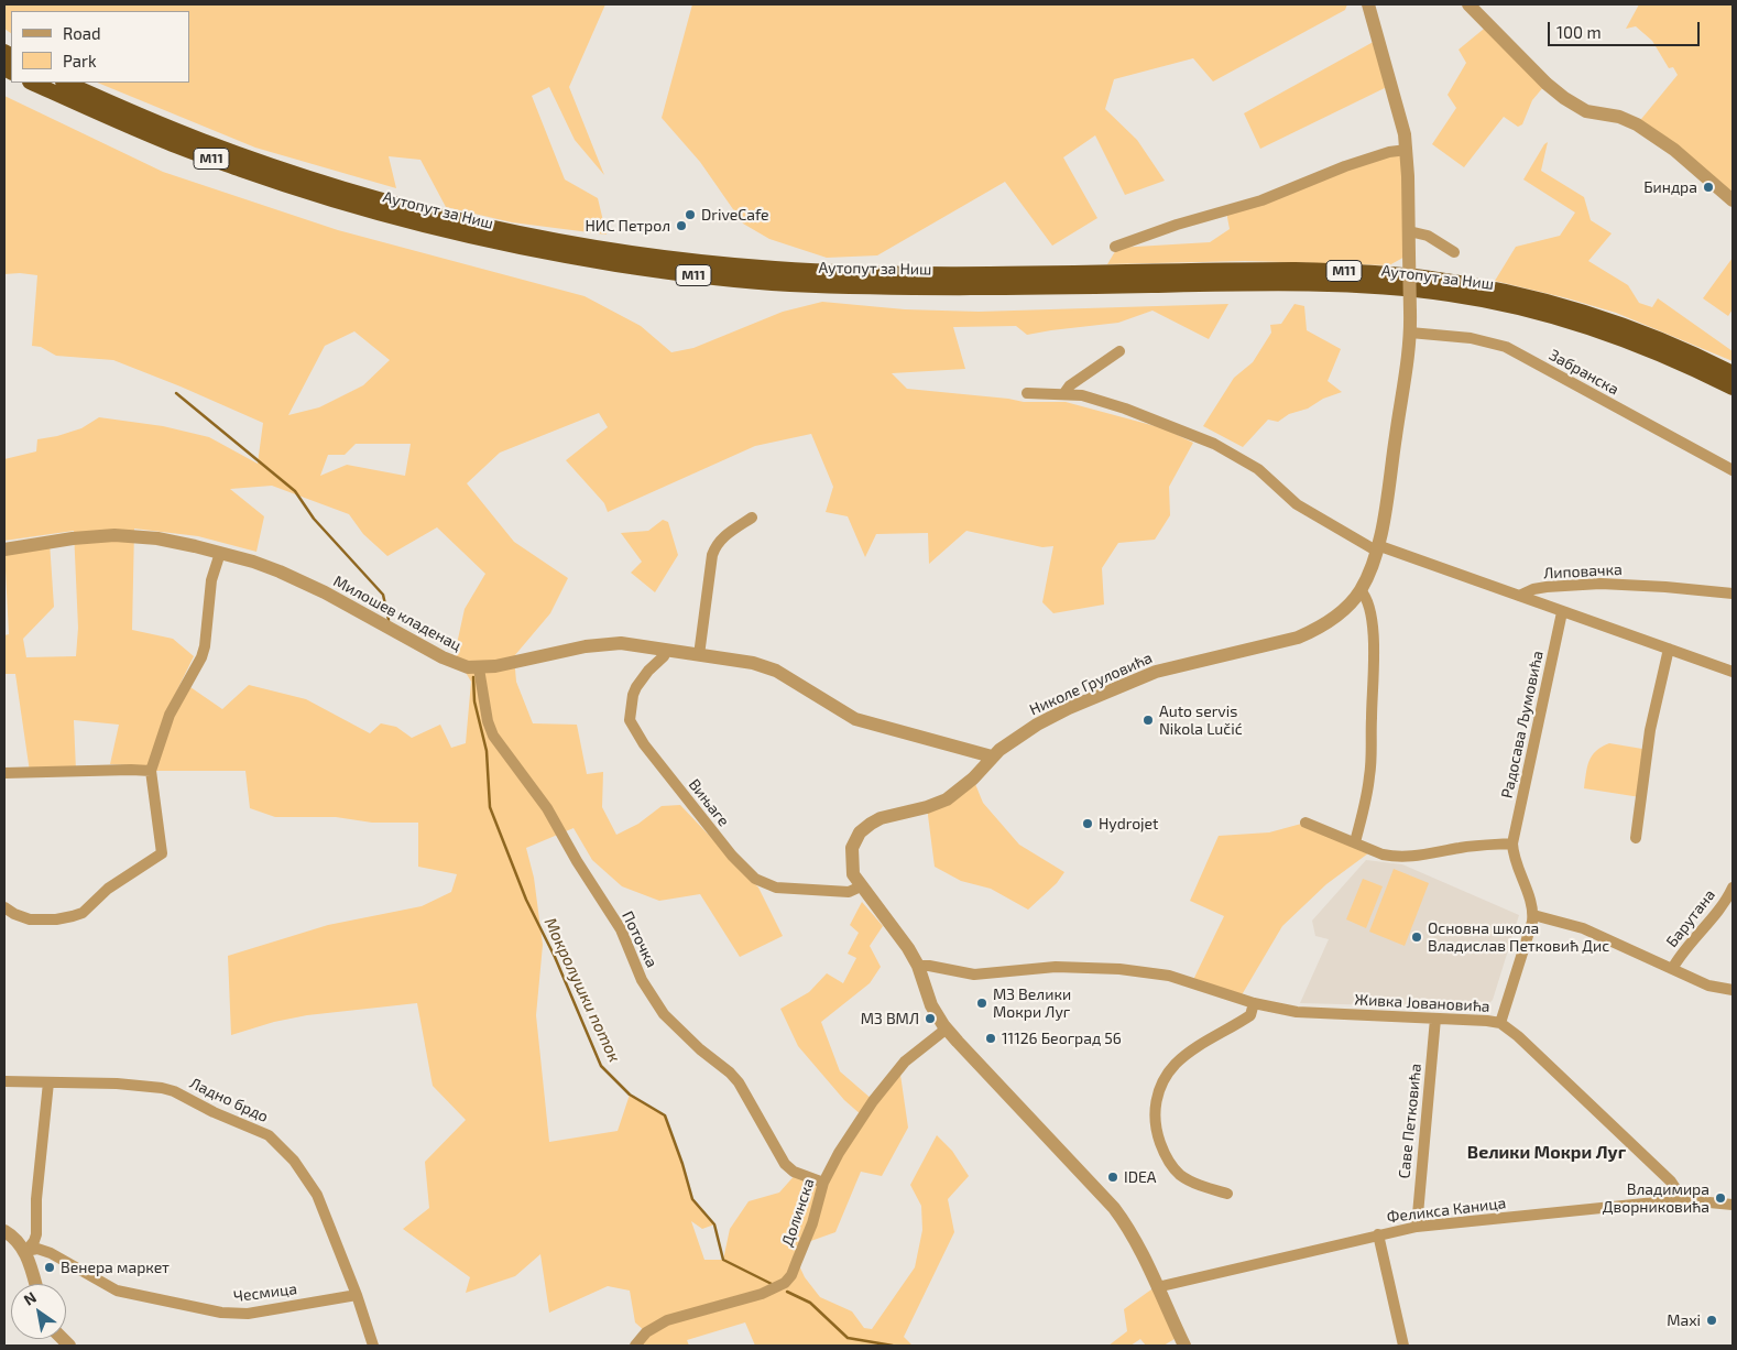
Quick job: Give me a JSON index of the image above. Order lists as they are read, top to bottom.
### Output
{
  "streets": {
    "highway": ["M11", "Аутопут за Ниш"],
    "street": [
      "Забранска",
      "Липовачка",
      "Милошев кладенац",
      "Николе Груловића",
      "Радосава Љумовића",
      "Вињаге",
      "Барутана",
      "Поточка",
      "Живка Јовановића",
      "Ладно брдо",
      "Саве Петковића",
      "Феликса Каница",
      "Долинска",
      "Чесмица"
    ]
  },
  "crossings": [
    ["Забранска", "Николе Груловића"],
    ["Милошев кладенац", "Николе Груловића"],
    ["Милошев кладенац", "Вињаге"],
    ["Милошев кладенац", "Поточка"],
    ["Николе Груловића", "Вињаге"],
    ["Николе Груловића", "Живка Јовановића"],
    ["Николе Груловића", "Феликса Каница"],
    ["Николе Груловића", "Долинска"],
    ["Поточка", "Долинска"],
    ["Живка Јовановића", "Саве Петковића"],
    ["Живка Јовановића", "Феликса Каница"],
    ["Ладно брдо", "Чесмица"],
    ["Саве Петковића", "Феликса Каница"]
  ],
  "districts": ["Велики Мокри Луг"],
  "water": ["Мокролушки поток"],
  "places": [
    "Биндра",
    "DriveCafe",
    "НИС Петрол",
    "Auto servis Nikola Lučić",
    "Hydrojet",
    "Основна школа Владислав Петковић Дис",
    "МЗ Велики Мокри Луг",
    "МЗ ВМЛ",
    "11126 Београд 56",
    "IDEA",
    "Владимира Дворниковића",
    "Венера маркет",
    "Maxi"
  ],
  "legend": ["Road", "Park"],
  "scale_bar": "100 m",
  "north": "top left"
}
